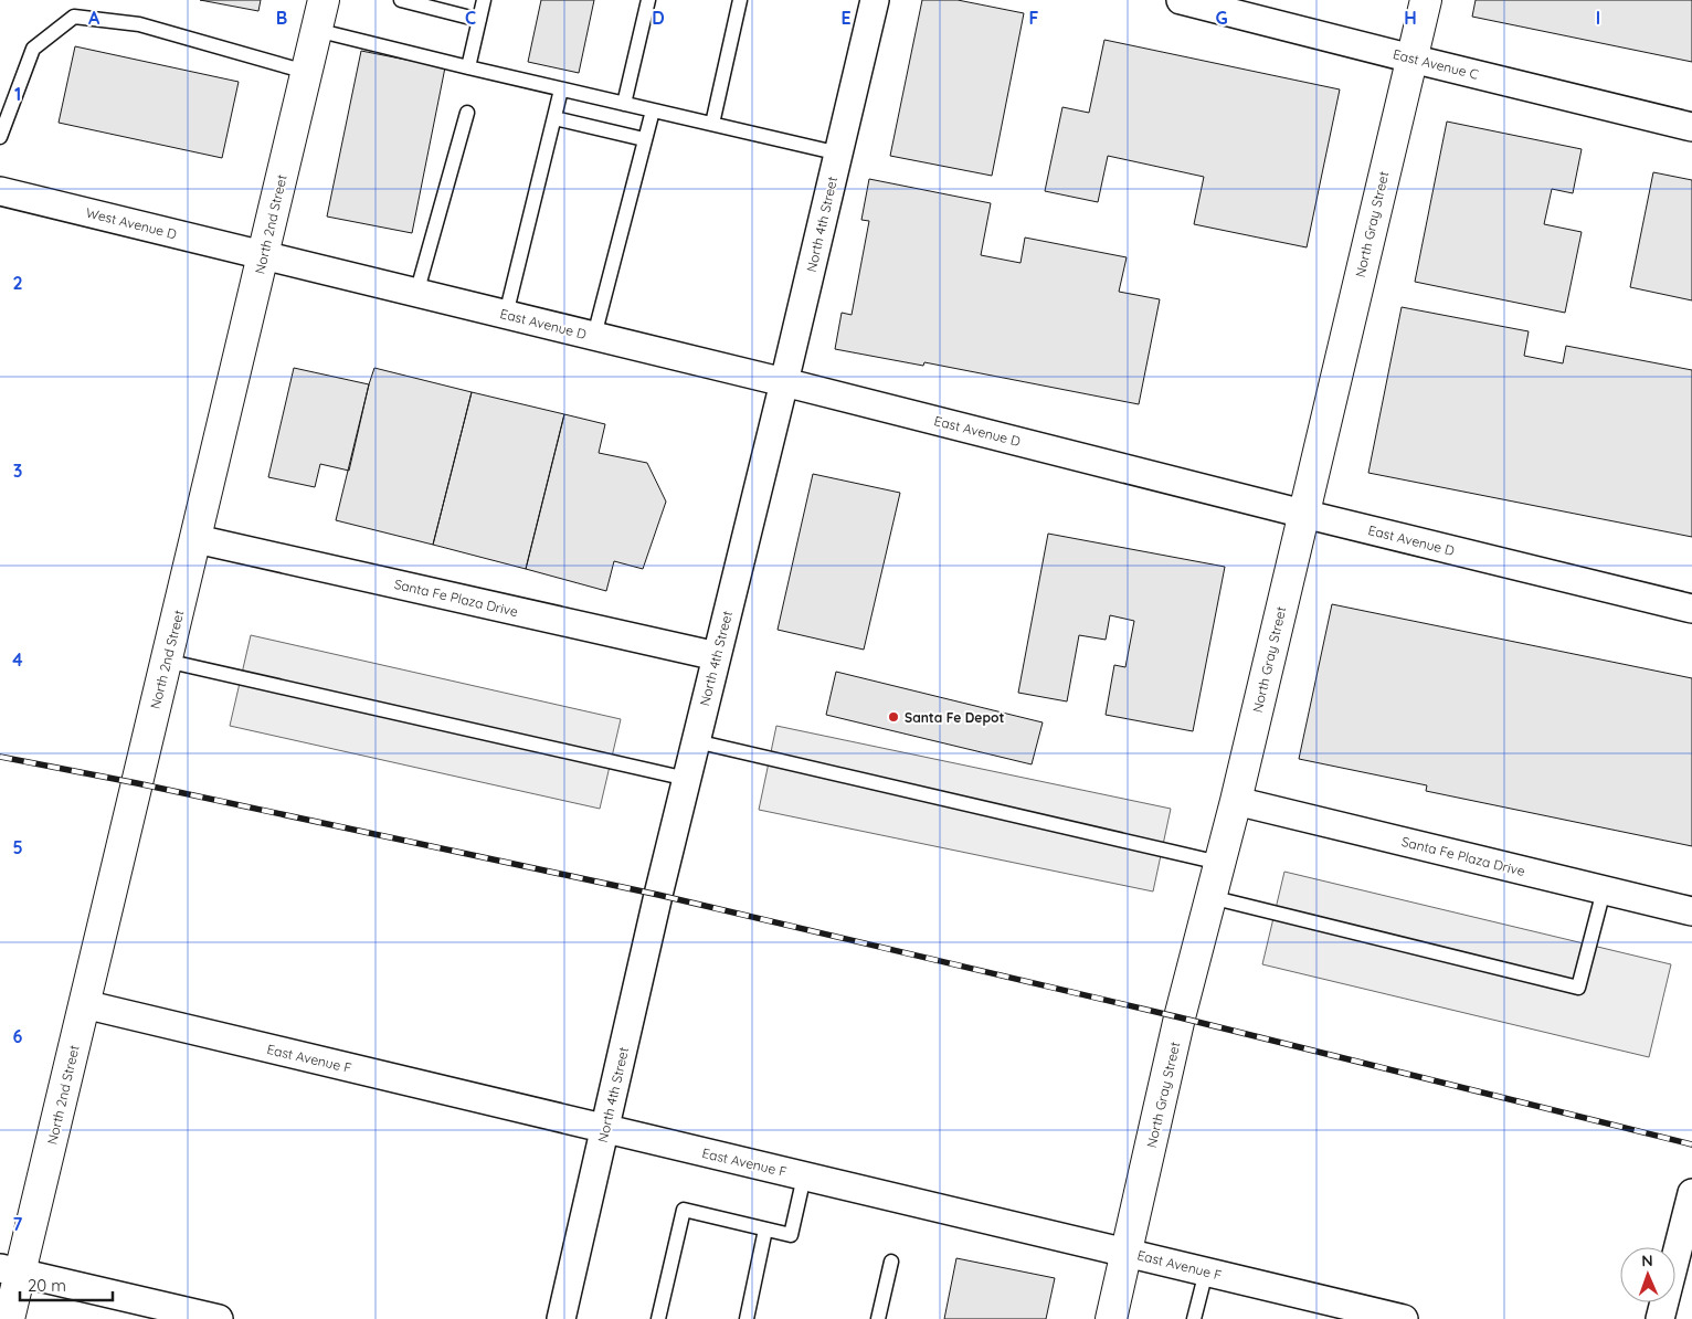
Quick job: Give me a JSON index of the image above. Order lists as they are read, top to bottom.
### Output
{
  "streets": {
    "street": [
      "East Avenue C",
      "West Avenue D",
      "North 2nd Street",
      "North 4th Street",
      "North Gray Street",
      "East Avenue D",
      "Santa Fe Plaza Drive",
      "East Avenue F"
    ]
  },
  "crossings": [
    ["East Avenue C", "North Gray Street"],
    ["West Avenue D", "North 2nd Street"],
    ["West Avenue D", "East Avenue D"],
    ["North 2nd Street", "East Avenue D"],
    ["North 2nd Street", "Santa Fe Plaza Drive"],
    ["North 2nd Street", "East Avenue F"],
    ["North 4th Street", "East Avenue D"],
    ["North 4th Street", "Santa Fe Plaza Drive"],
    ["North 4th Street", "East Avenue F"],
    ["North Gray Street", "East Avenue D"],
    ["North Gray Street", "Santa Fe Plaza Drive"],
    ["North Gray Street", "East Avenue F"]
  ],
  "places": ["Santa Fe Depot"],
  "scale_bar": "20 m",
  "north": "top",
  "grid": {
    "columns": [
      "A",
      "B",
      "C",
      "D",
      "E",
      "F",
      "G",
      "H",
      "I"
    ],
    "rows": [
      "1",
      "2",
      "3",
      "4",
      "5",
      "6",
      "7"
    ]
  }
}
